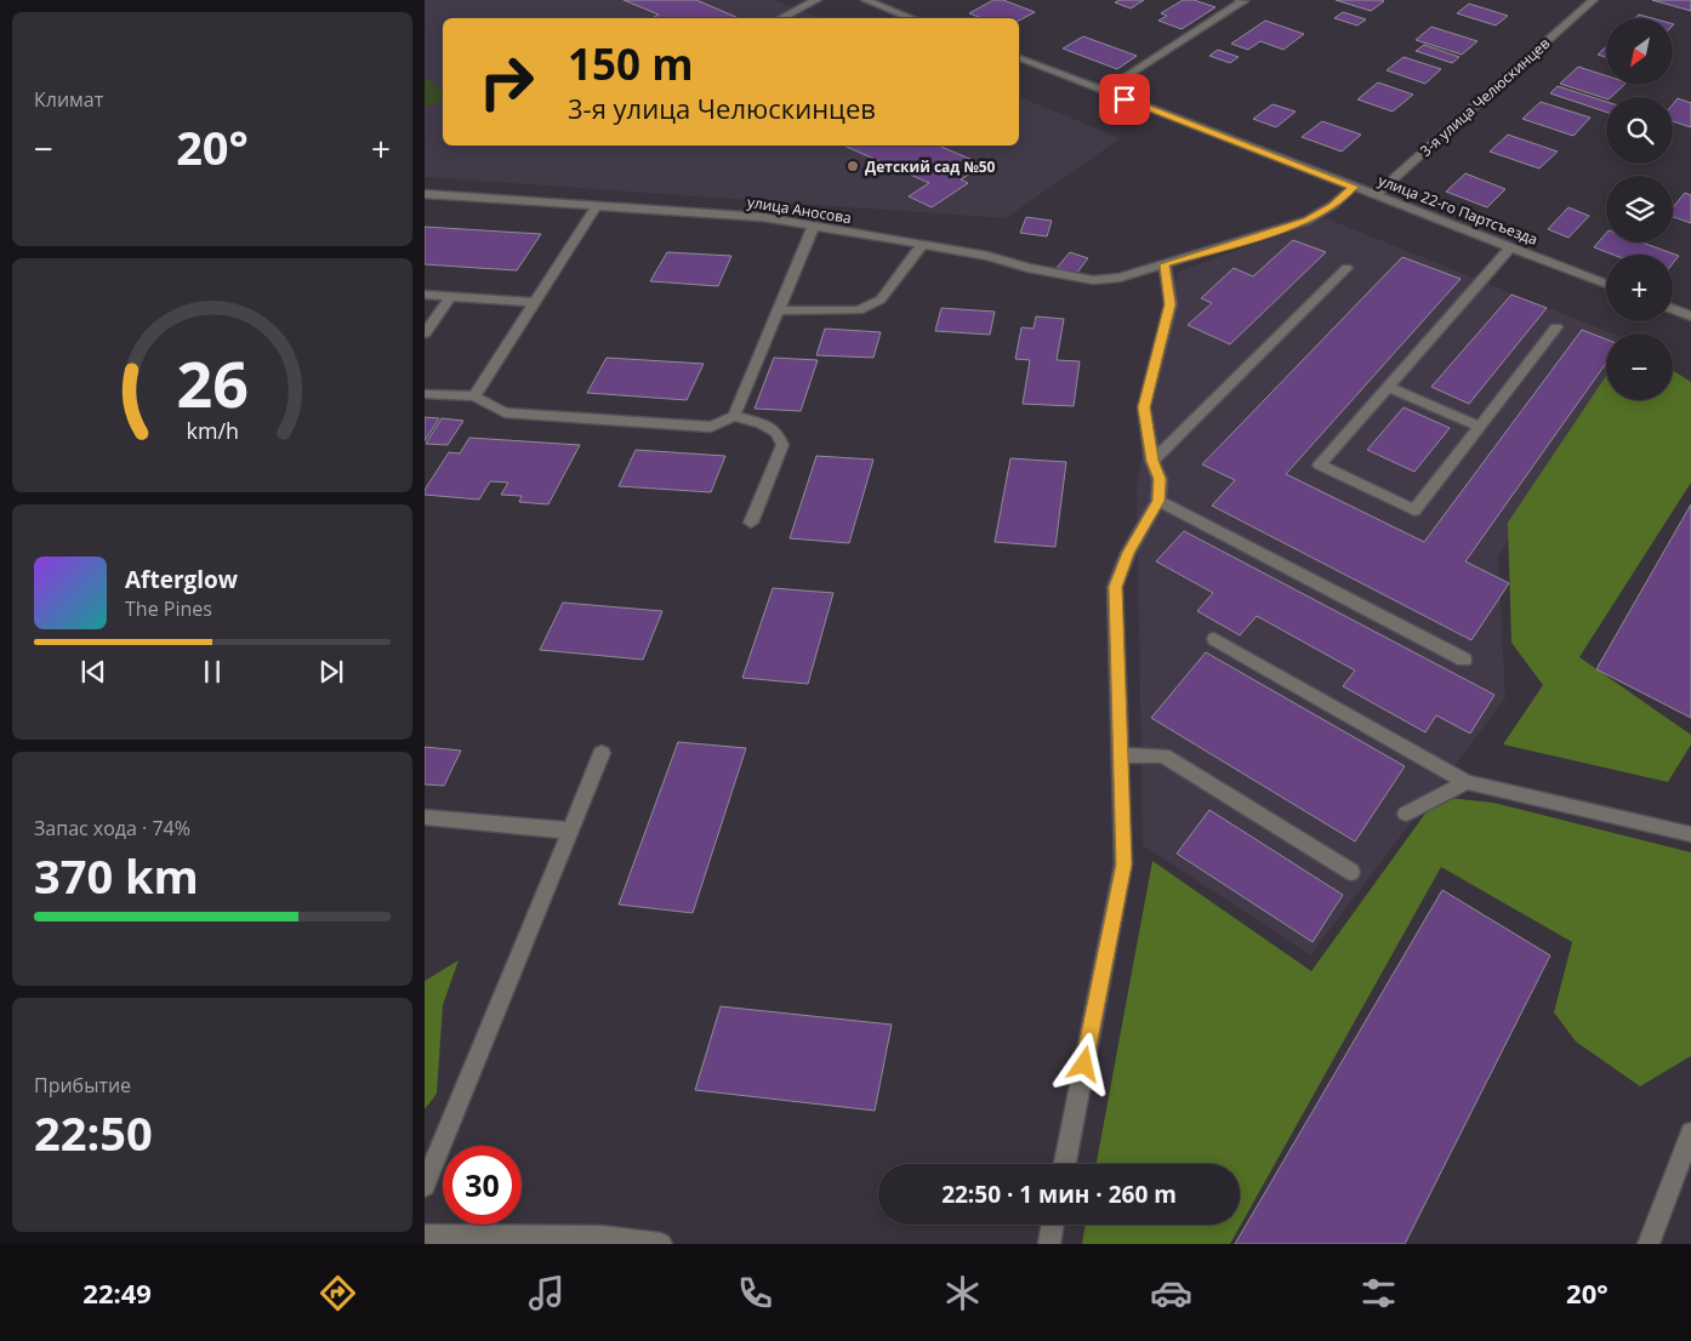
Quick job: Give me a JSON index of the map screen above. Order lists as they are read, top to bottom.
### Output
{
  "streets": {
    "street": ["3-я улица Челюскинцев", "улица Аносова", "улица 22-го Партсъезда"]
  },
  "crossings": [
    ["3-я улица Челюскинцев", "улица 22-го Партсъезда"]
  ],
  "places": ["Детский сад №50"],
  "north": "bottom left",
  "page": {
    "tile": [
      "Климат",
      ["Запас хода · 74%", "370 km"],
      ["Прибытие", "22:50"]
    ],
    "map_buttons": ["+", "−"],
    "turn": ["150 m", "3-я улица Челюскинцев"],
    "heat": ["−", "20°", "+"],
    "song": ["Afterglow", "The Pines"],
    "limit": "30",
    "trip": "22:50 · 1 мин · 260 m",
    "tabs": ["22:49", "20°"],
    "gauge": ["26", "km/h"]
  }
}
